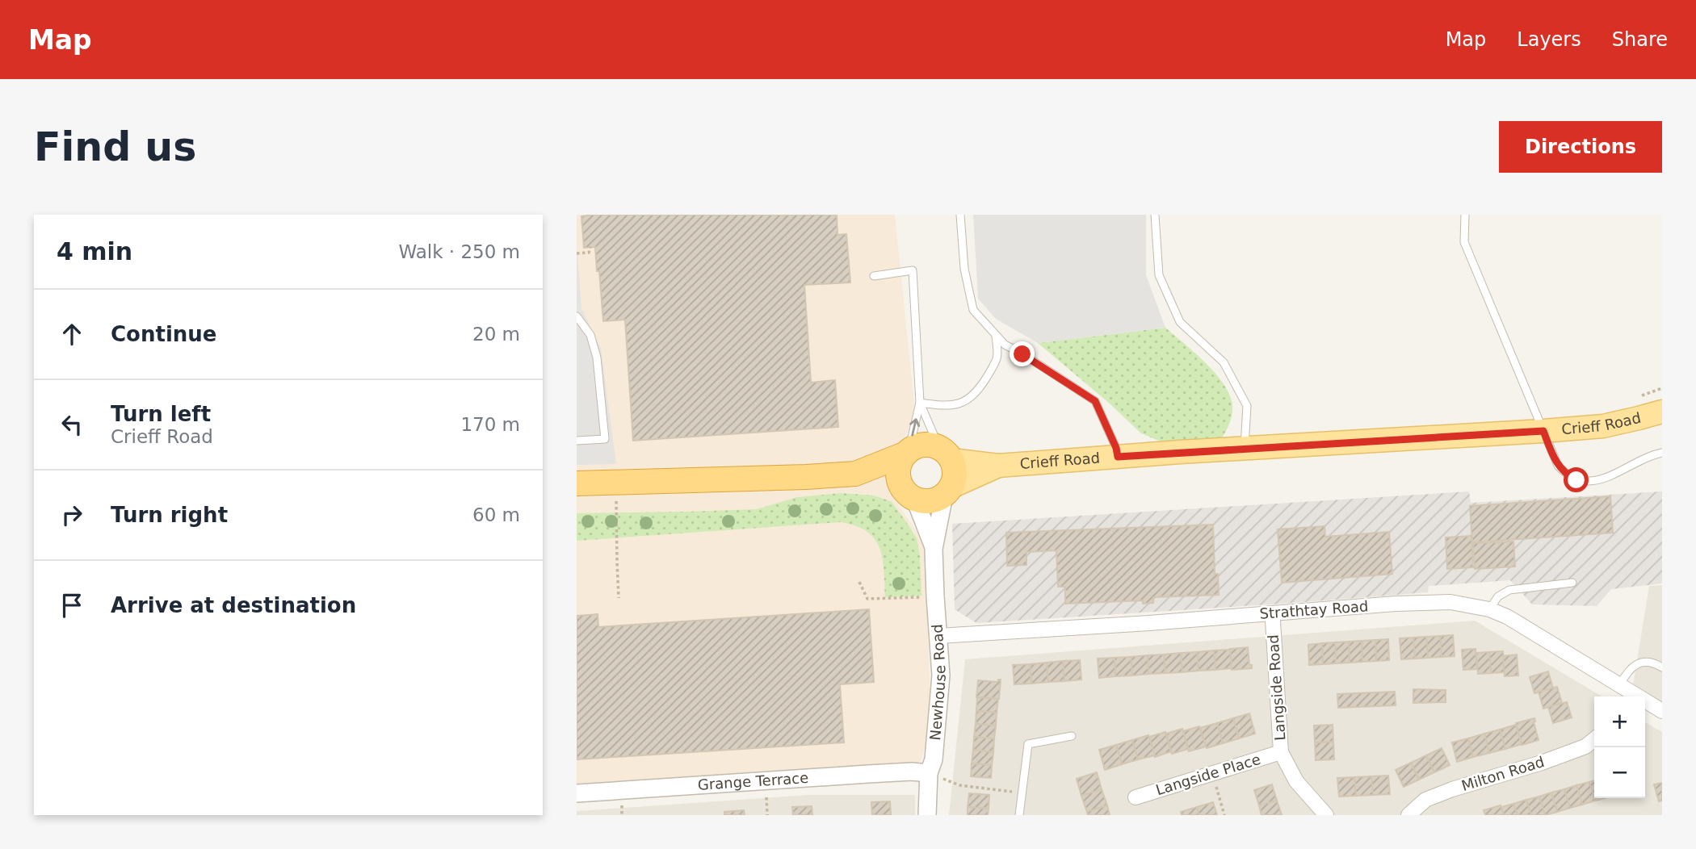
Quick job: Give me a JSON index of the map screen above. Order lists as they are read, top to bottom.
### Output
{
  "streets": {
    "main road": ["Crieff Road"],
    "street": [
      "Strathtay Road",
      "Newhouse Road",
      "Langside Road",
      "Milton Road",
      "Langside Place",
      "Grange Terrace"
    ]
  },
  "crossings": [
    ["Crieff Road", "Newhouse Road"],
    ["Strathtay Road", "Newhouse Road"],
    ["Strathtay Road", "Langside Road"],
    ["Newhouse Road", "Grange Terrace"],
    ["Langside Road", "Langside Place"]
  ],
  "page": {
    "header": "Map",
    "nav": ["Map", "Layers", "Share"],
    "buttons": "Directions",
    "title": "Find us",
    "heading": ["4 min", "Walk · 250 m"],
    "list": [
      ["Continue", "20 m"],
      ["Turn left", "Crieff Road", "170 m"],
      ["Turn right", "60 m"],
      "Arrive at destination"
    ],
    "map_buttons": ["+", "−"]
  }
}
